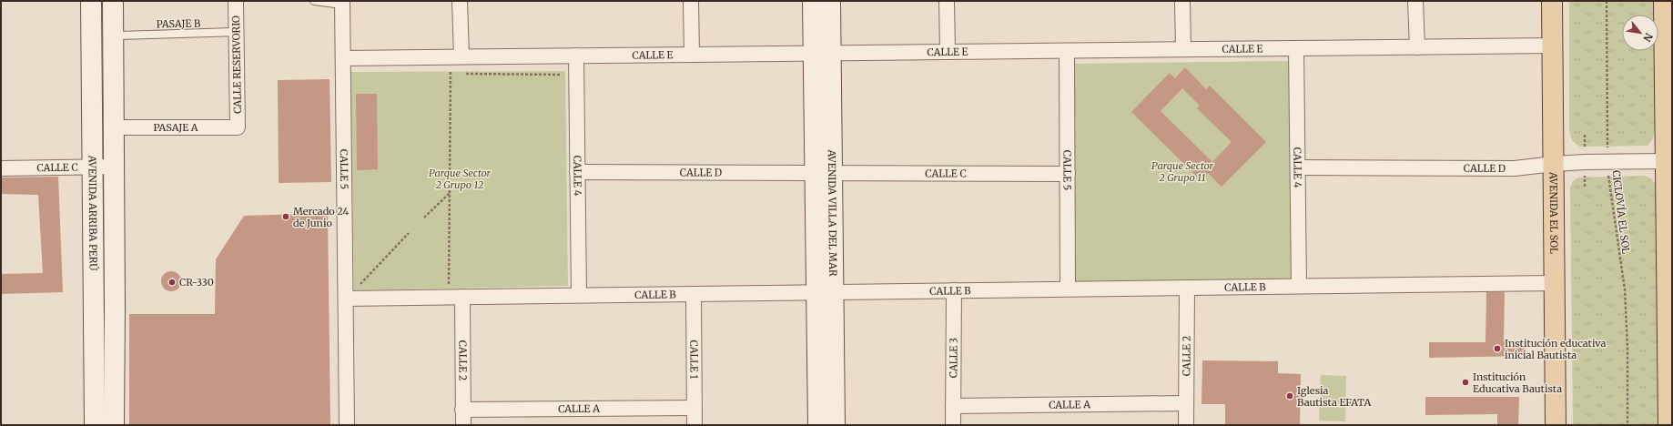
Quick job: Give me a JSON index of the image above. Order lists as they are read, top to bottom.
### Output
{
  "streets": {
    "main road": ["AVENIDA EL SOL"],
    "street": [
      "CALLE E",
      "CALLE RESERVORIO",
      "PASAJE A",
      "CALLE C",
      "CALLE 4",
      "CALLE D",
      "CALLE 5",
      "AVENIDA ARRIBA PERÚ",
      "AVENIDA VILLA DEL MAR",
      "CALLE B",
      "CALLE 2",
      "CALLE 3",
      "CALLE 1",
      "CALLE A"
    ],
    "lane": ["PASAJE B"],
    "path": ["CICLOVÍA EL SOL"]
  },
  "crossings": [
    ["PASAJE B", "CALLE RESERVORIO"],
    ["CALLE E", "CALLE 4"],
    ["CALLE E", "CALLE 5"],
    ["CALLE E", "AVENIDA VILLA DEL MAR"],
    ["CALLE E", "AVENIDA EL SOL"],
    ["CALLE RESERVORIO", "PASAJE A"],
    ["PASAJE A", "AVENIDA ARRIBA PERÚ"],
    ["CALLE C", "CALLE D"],
    ["CALLE C", "CALLE 5"],
    ["CALLE C", "AVENIDA ARRIBA PERÚ"],
    ["CALLE C", "AVENIDA VILLA DEL MAR"],
    ["CALLE 4", "CALLE D"],
    ["CALLE 4", "CALLE B"],
    ["CALLE D", "CICLOVÍA EL SOL"],
    ["CALLE D", "AVENIDA VILLA DEL MAR"],
    ["CALLE D", "AVENIDA EL SOL"],
    ["CALLE 5", "CALLE B"],
    ["AVENIDA VILLA DEL MAR", "CALLE B"],
    ["AVENIDA EL SOL", "CALLE B"],
    ["CALLE B", "CALLE 2"],
    ["CALLE B", "CALLE 3"],
    ["CALLE B", "CALLE 1"],
    ["CALLE 2", "CALLE A"],
    ["CALLE 3", "CALLE A"],
    ["CALLE 1", "CALLE A"]
  ],
  "parks": ["Parque Sector 2 Grupo 11", "Parque Sector 2 Grupo 12"],
  "places": [
    "Mercado 24 de Junio",
    "CR-330",
    "Institución educativa inicial Bautista",
    "Institución Educativa Bautista",
    "Iglesia Bautista EFATA"
  ],
  "north": "bottom right"
}
